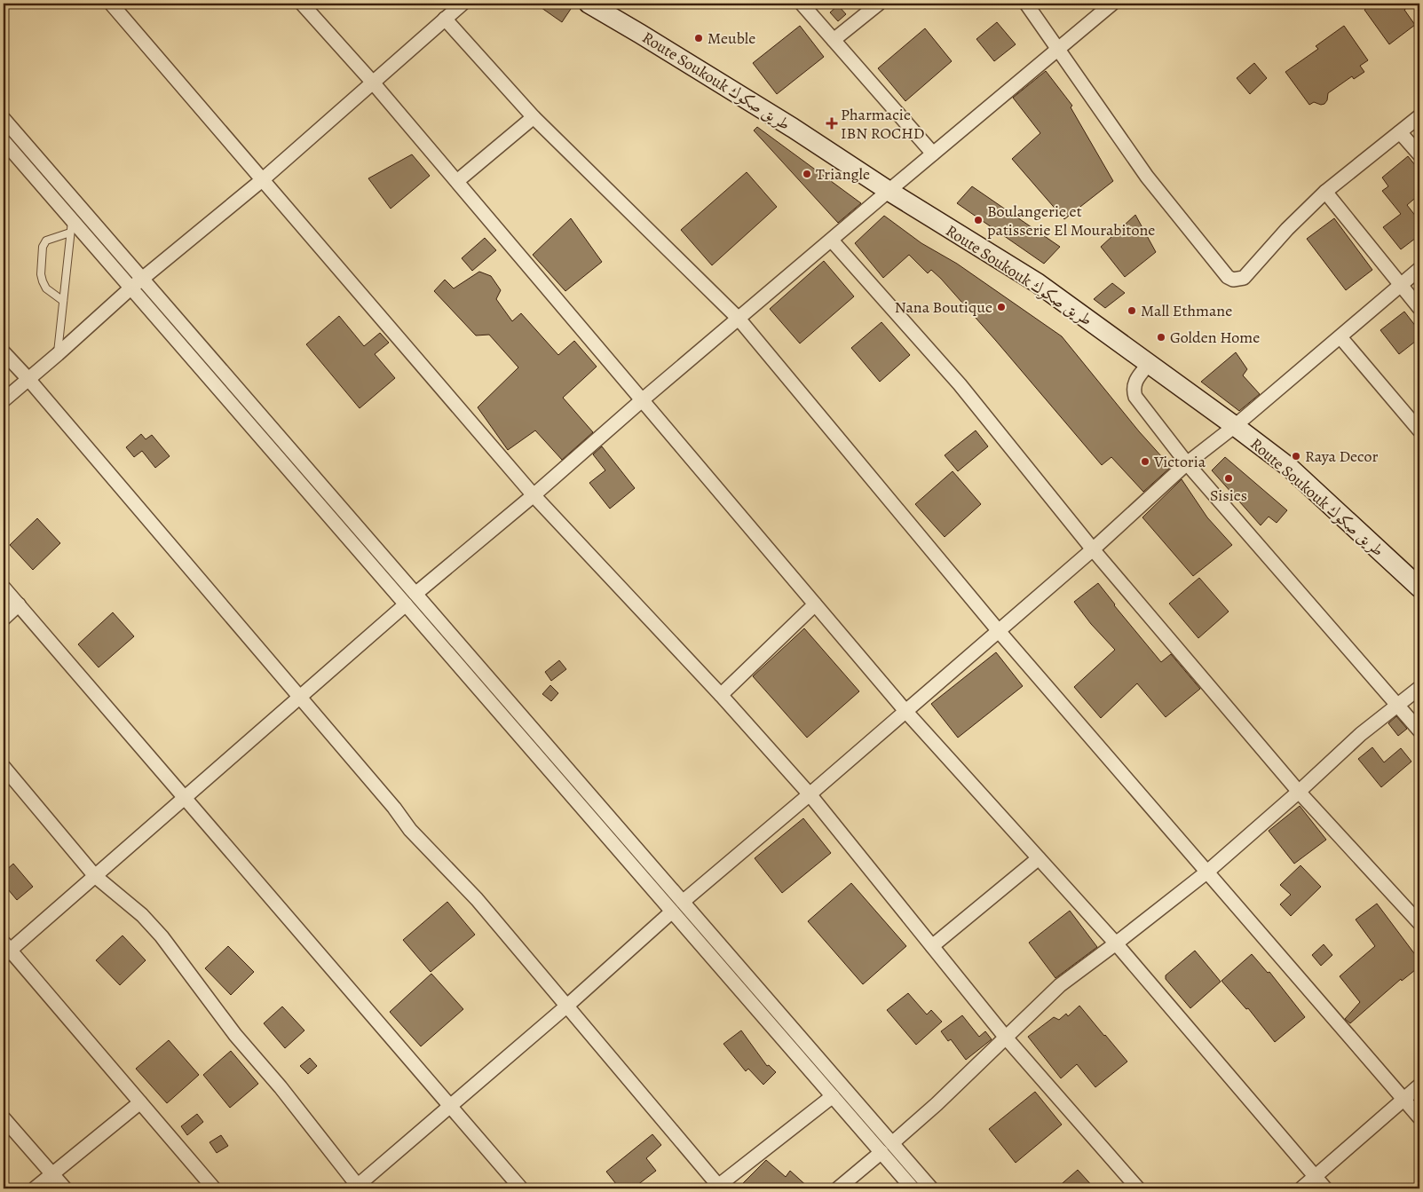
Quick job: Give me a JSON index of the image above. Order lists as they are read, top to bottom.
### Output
{
  "streets": {
    "street": ["Route Soukouk طريق صكوك"]
  },
  "places": {
    "other": [
      "Meuble",
      "Triangle",
      "Boulangerie et patisserie El Mourabitone",
      "Nana Boutique",
      "Mall Ethmane",
      "Golden Home",
      "Raya Decor",
      "Victoria",
      "Sisies"
    ],
    "health": ["Pharmacie IBN ROCHD"]
  }
}
